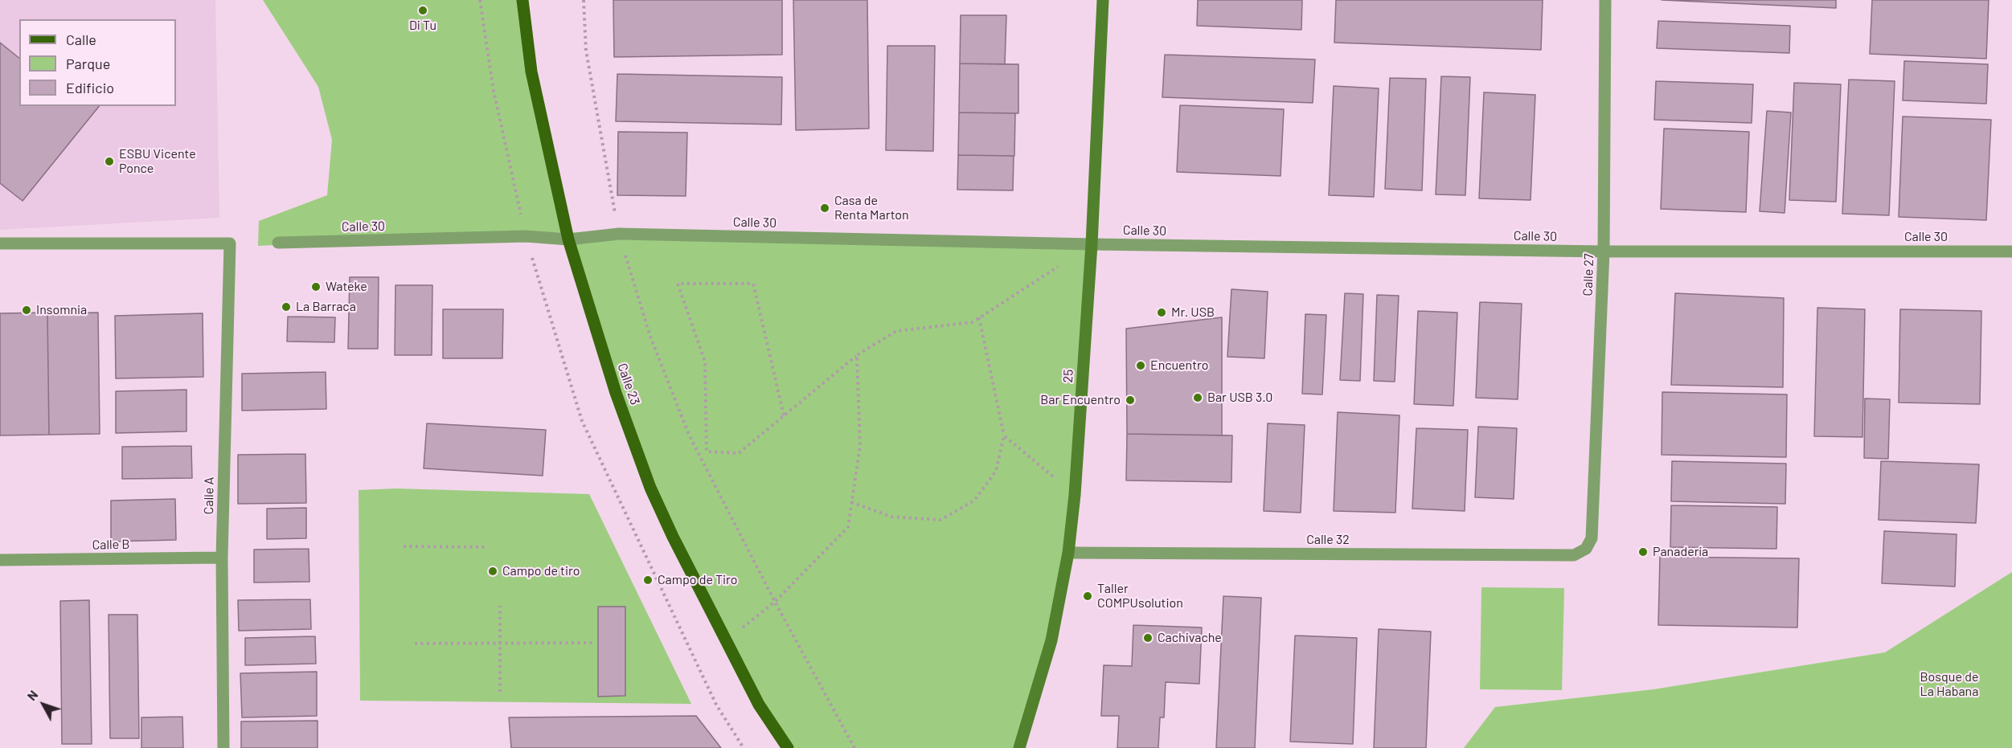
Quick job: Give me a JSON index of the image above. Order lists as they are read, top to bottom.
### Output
{
  "streets": {
    "main road": ["25", "Calle 23"],
    "street": [
      "Calle 30",
      "Calle 27",
      "Calle A",
      "Calle 32",
      "Calle B"
    ]
  },
  "crossings": [
    ["Calle 30", "Calle 27"],
    ["Calle 30", "25"],
    ["Calle 30", "Calle 23"],
    ["Calle 27", "Calle 32"],
    ["25", "Calle 32"],
    ["Calle A", "Calle B"]
  ],
  "parks": ["Bosque de La Habana"],
  "places": [
    "Di Tu",
    "ESBU Vicente Ponce",
    "Casa de Renta Marton",
    "Wateke",
    "La Barraca",
    "Insomnia",
    "Mr. USB",
    "Encuentro",
    "Bar USB 3.0",
    "Bar Encuentro",
    "Panadería",
    "Campo de tiro",
    "Campo de Tiro",
    "Taller COMPUsolution",
    "Cachivache"
  ],
  "legend": ["Calle", "Parque", "Edificio"],
  "north": "top left"
}
